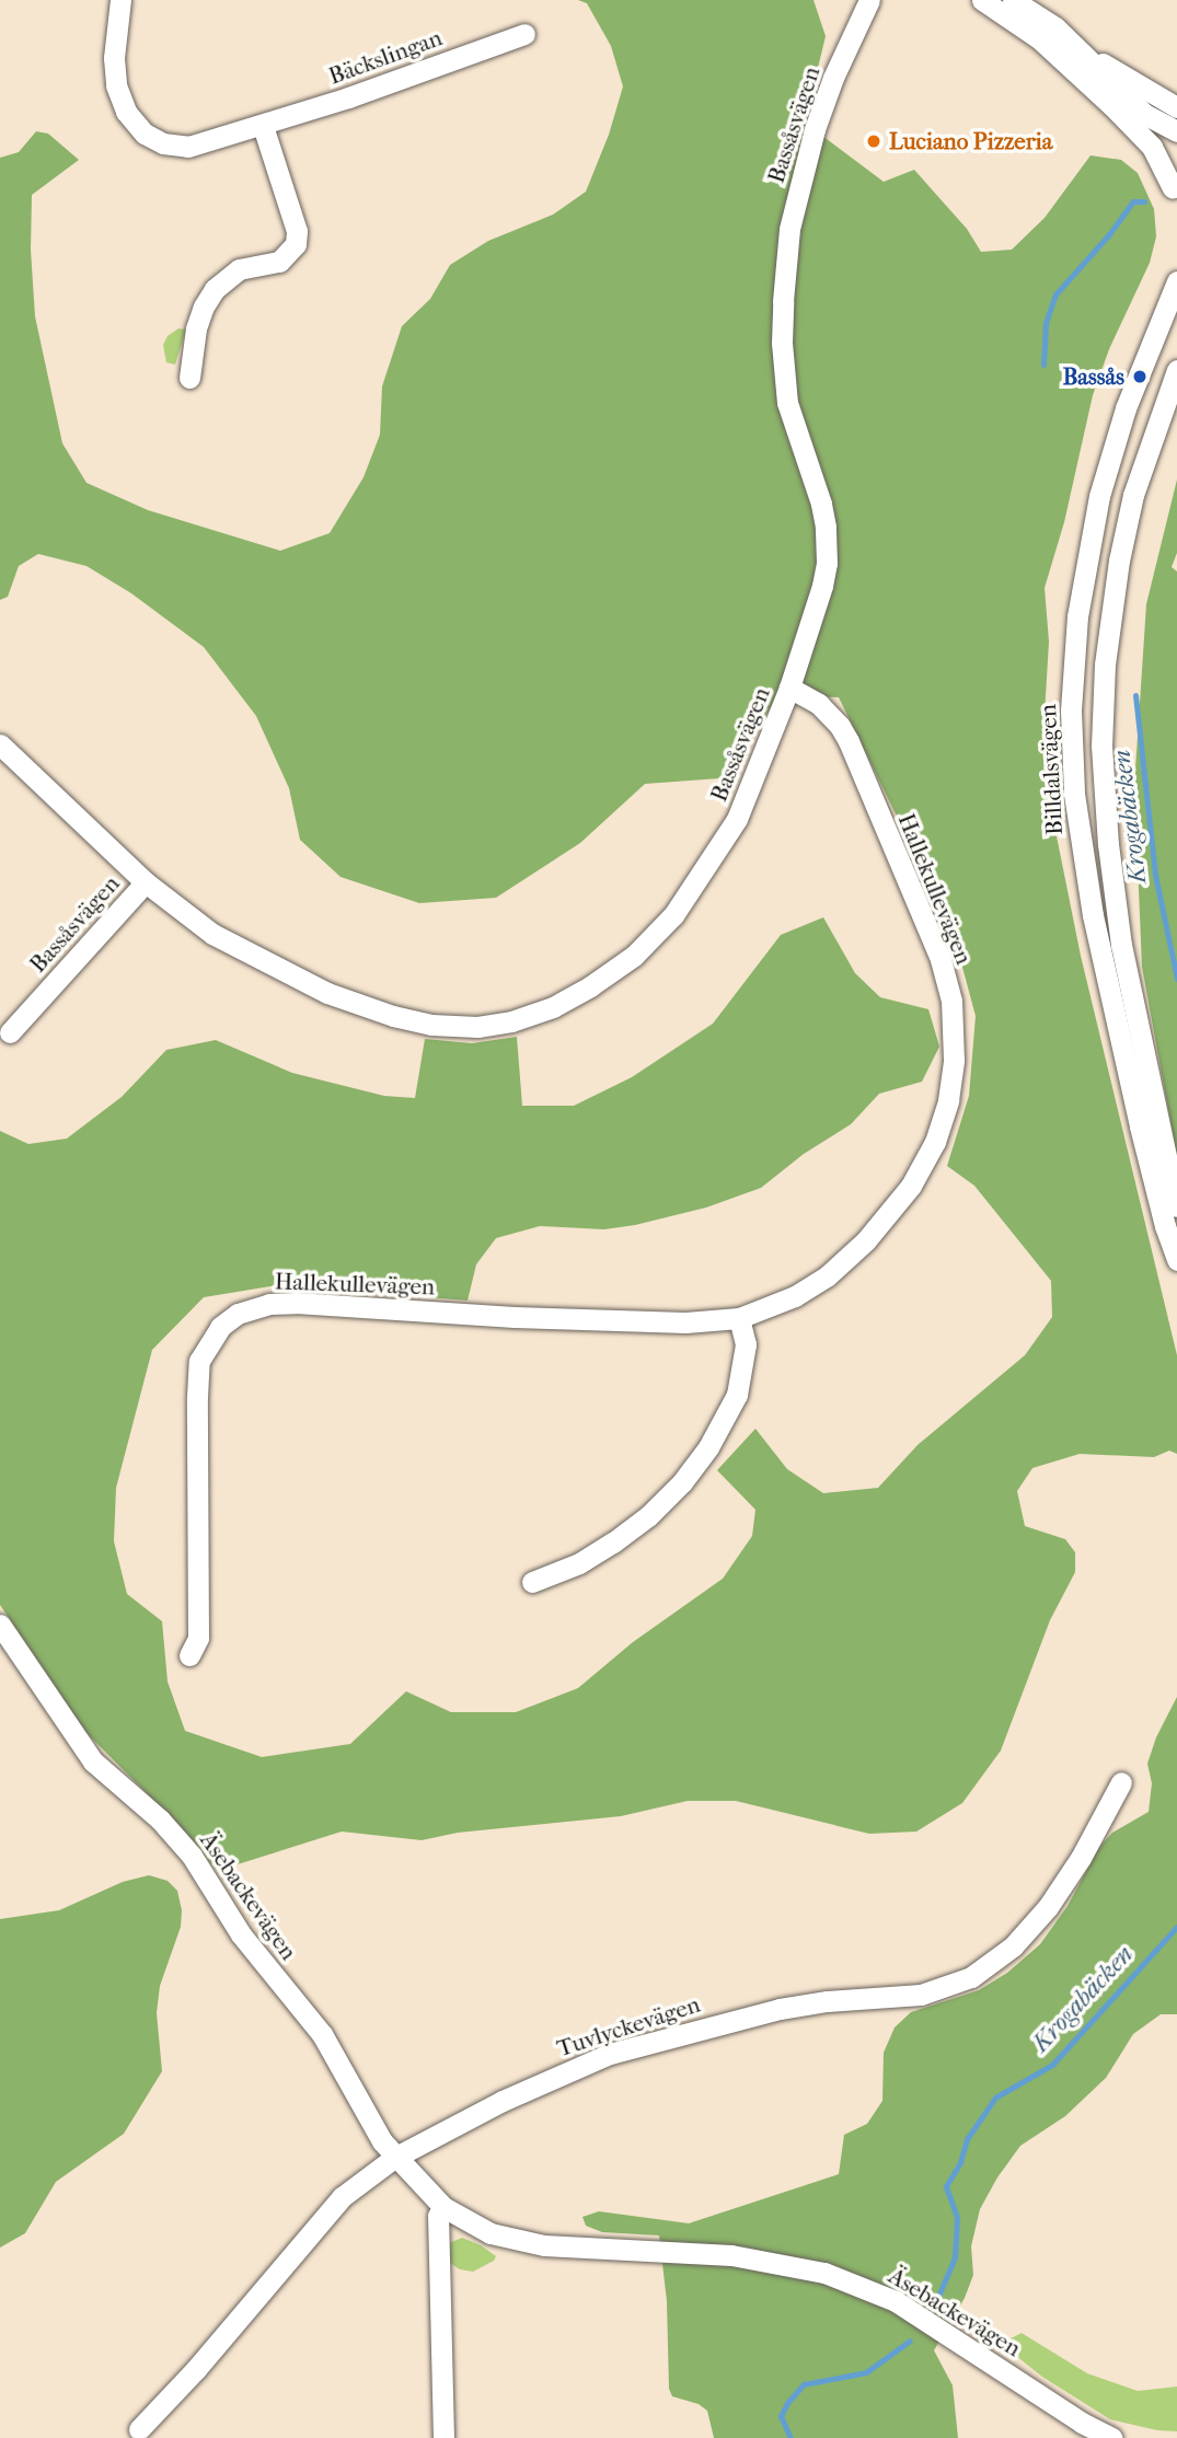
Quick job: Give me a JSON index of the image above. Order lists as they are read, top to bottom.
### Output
{
  "streets": {
    "street": [
      "Bäckslingan",
      "Bassåsvägen",
      "Billdalsvägen",
      "Hallekullevägen",
      "Äsebackevägen",
      "Tuvlyckevägen"
    ]
  },
  "crossings": [
    ["Bassåsvägen", "Hallekullevägen"],
    ["Äsebackevägen", "Tuvlyckevägen"]
  ],
  "water": ["Krogabäcken"],
  "places": ["Luciano Pizzeria", "Bassås"]
}
